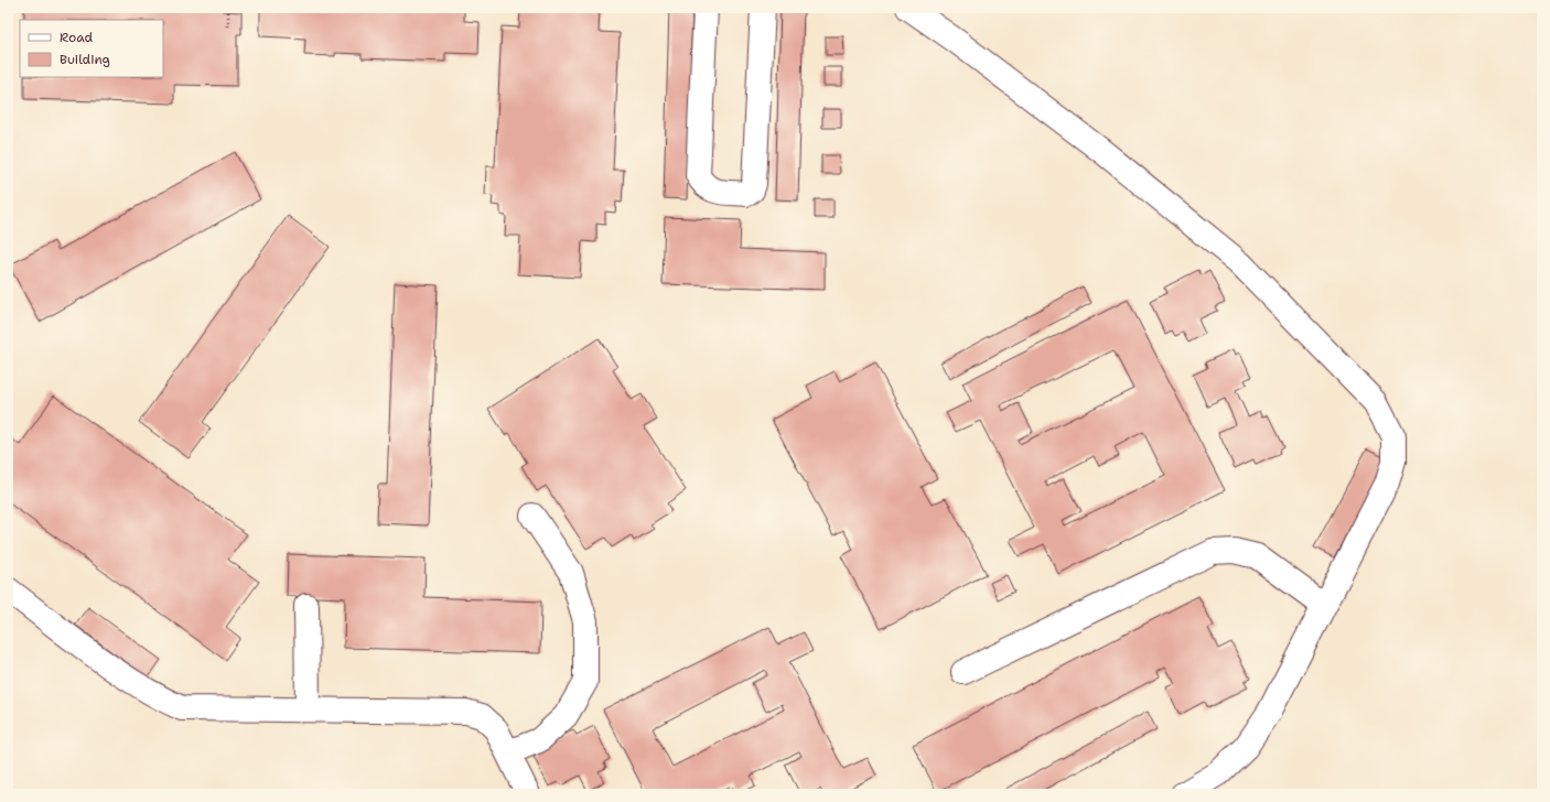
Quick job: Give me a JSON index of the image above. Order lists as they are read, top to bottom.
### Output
{
  "legend": ["Road", "Building"]
}
